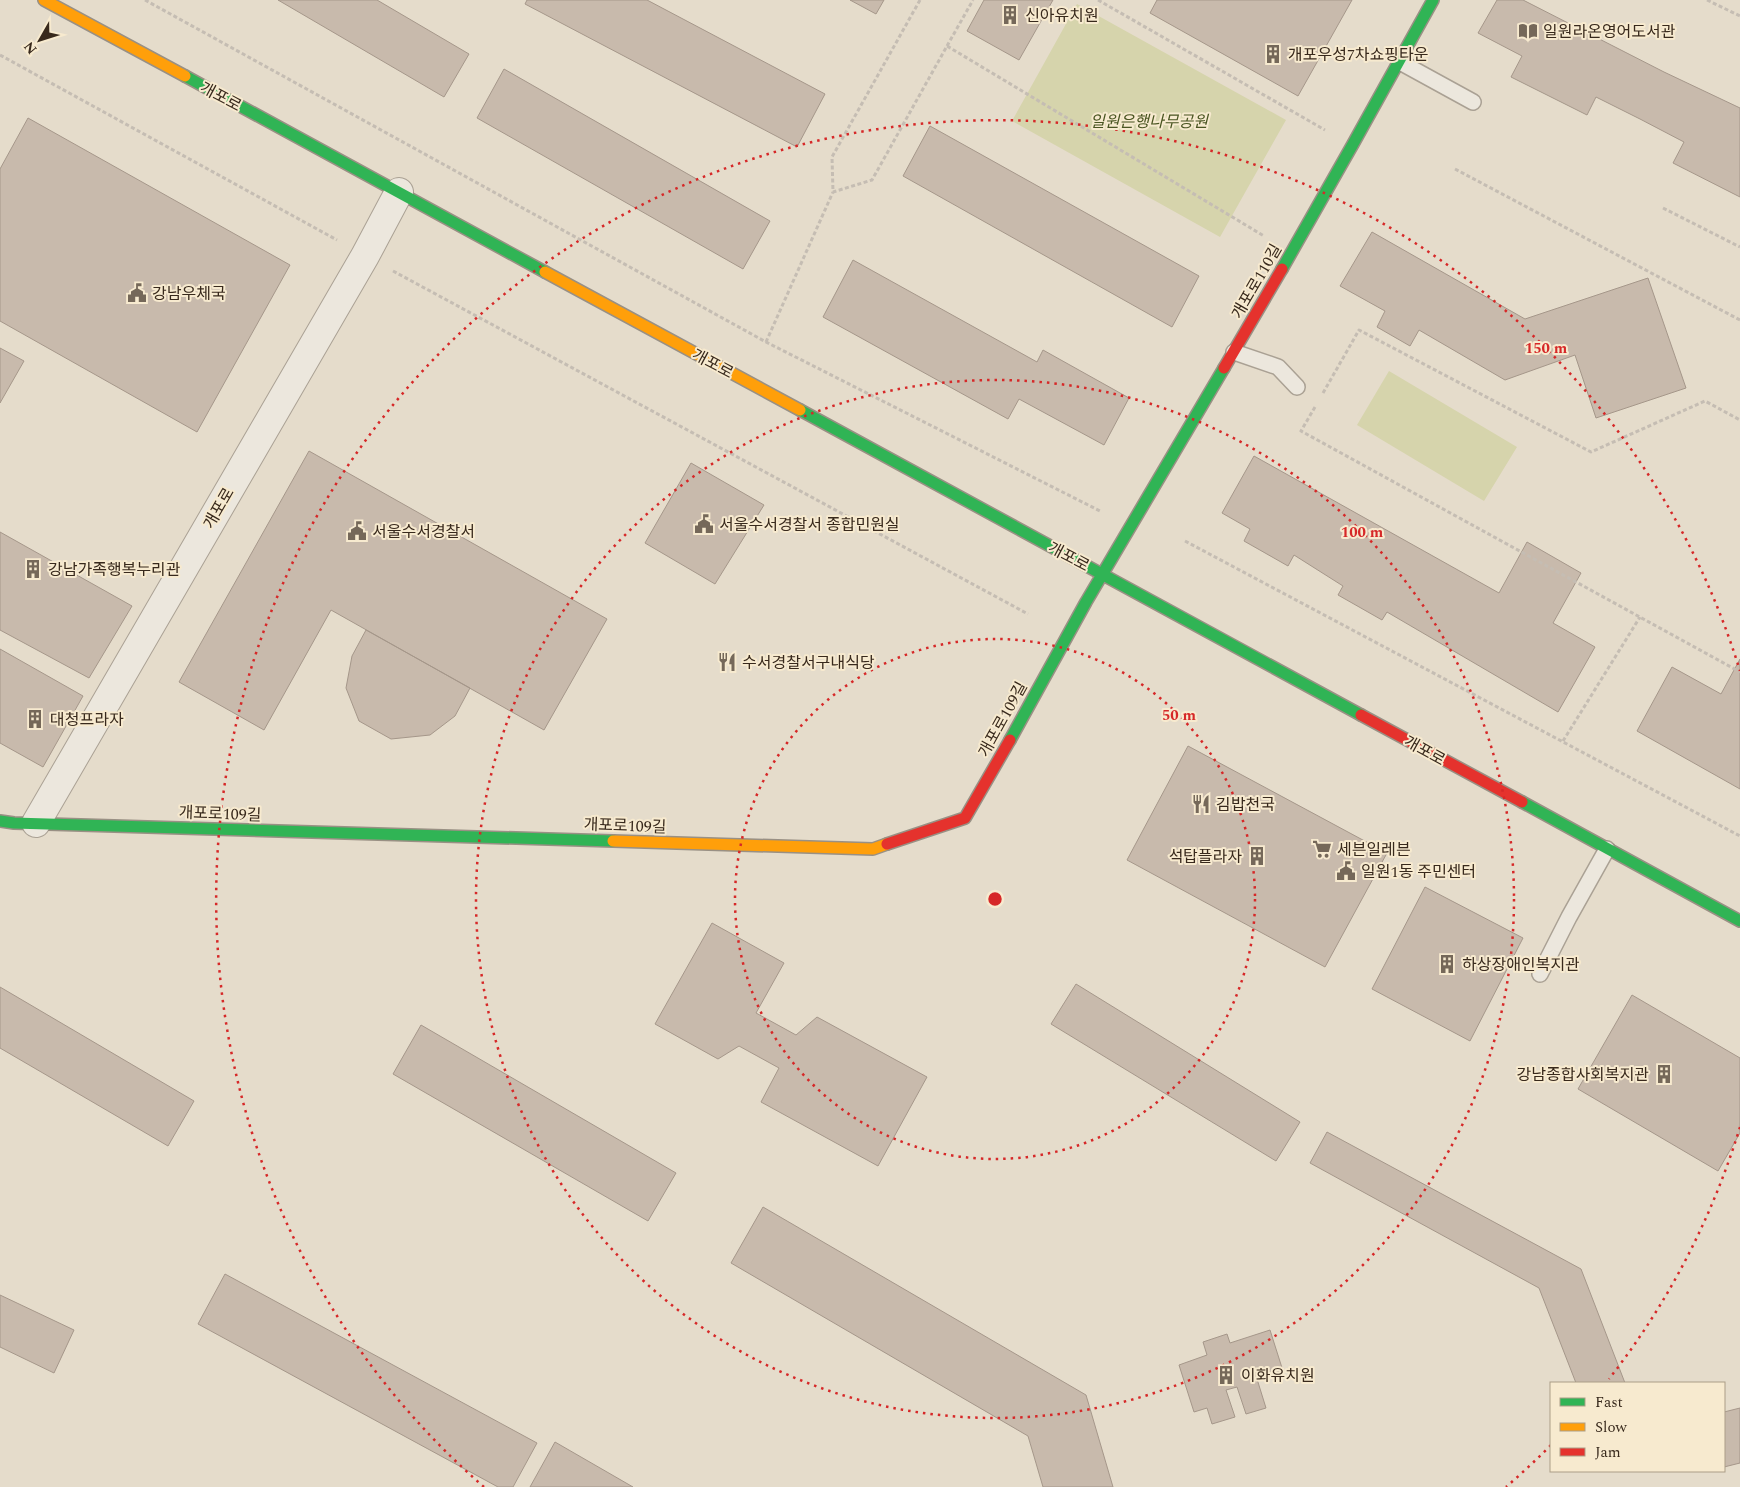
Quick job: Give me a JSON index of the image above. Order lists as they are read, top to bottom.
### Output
{
  "streets": {
    "street": ["개포로", "개포로110길", "개포로109길"]
  },
  "crossings": [
    ["개포로", "개포로110길"],
    ["개포로", "개포로109길"],
    ["개포로110길", "개포로109길"]
  ],
  "parks": ["일원은행나무공원"],
  "places": {
    "building": [
      "신아유치원",
      "개포우성7차쇼핑타운",
      "강남가족행복누리관",
      "대청프라자",
      "석탑플라자",
      "하상장애인복지관",
      "강남종합사회복지관",
      "이화유치원"
    ],
    "library": ["일원라온영어도서관"],
    "public building": [
      "강남우체국",
      "서울수서경찰서 종합민원실",
      "서울수서경찰서",
      "일원1동 주민센터"
    ],
    "restaurant": ["수서경찰서구내식당", "김밥천국"],
    "supermarket": ["세븐일레븐"]
  },
  "legend": ["Fast", "Slow", "Jam"],
  "north": "bottom left",
  "rings": ["150 m", "100 m", "50 m"]
}
